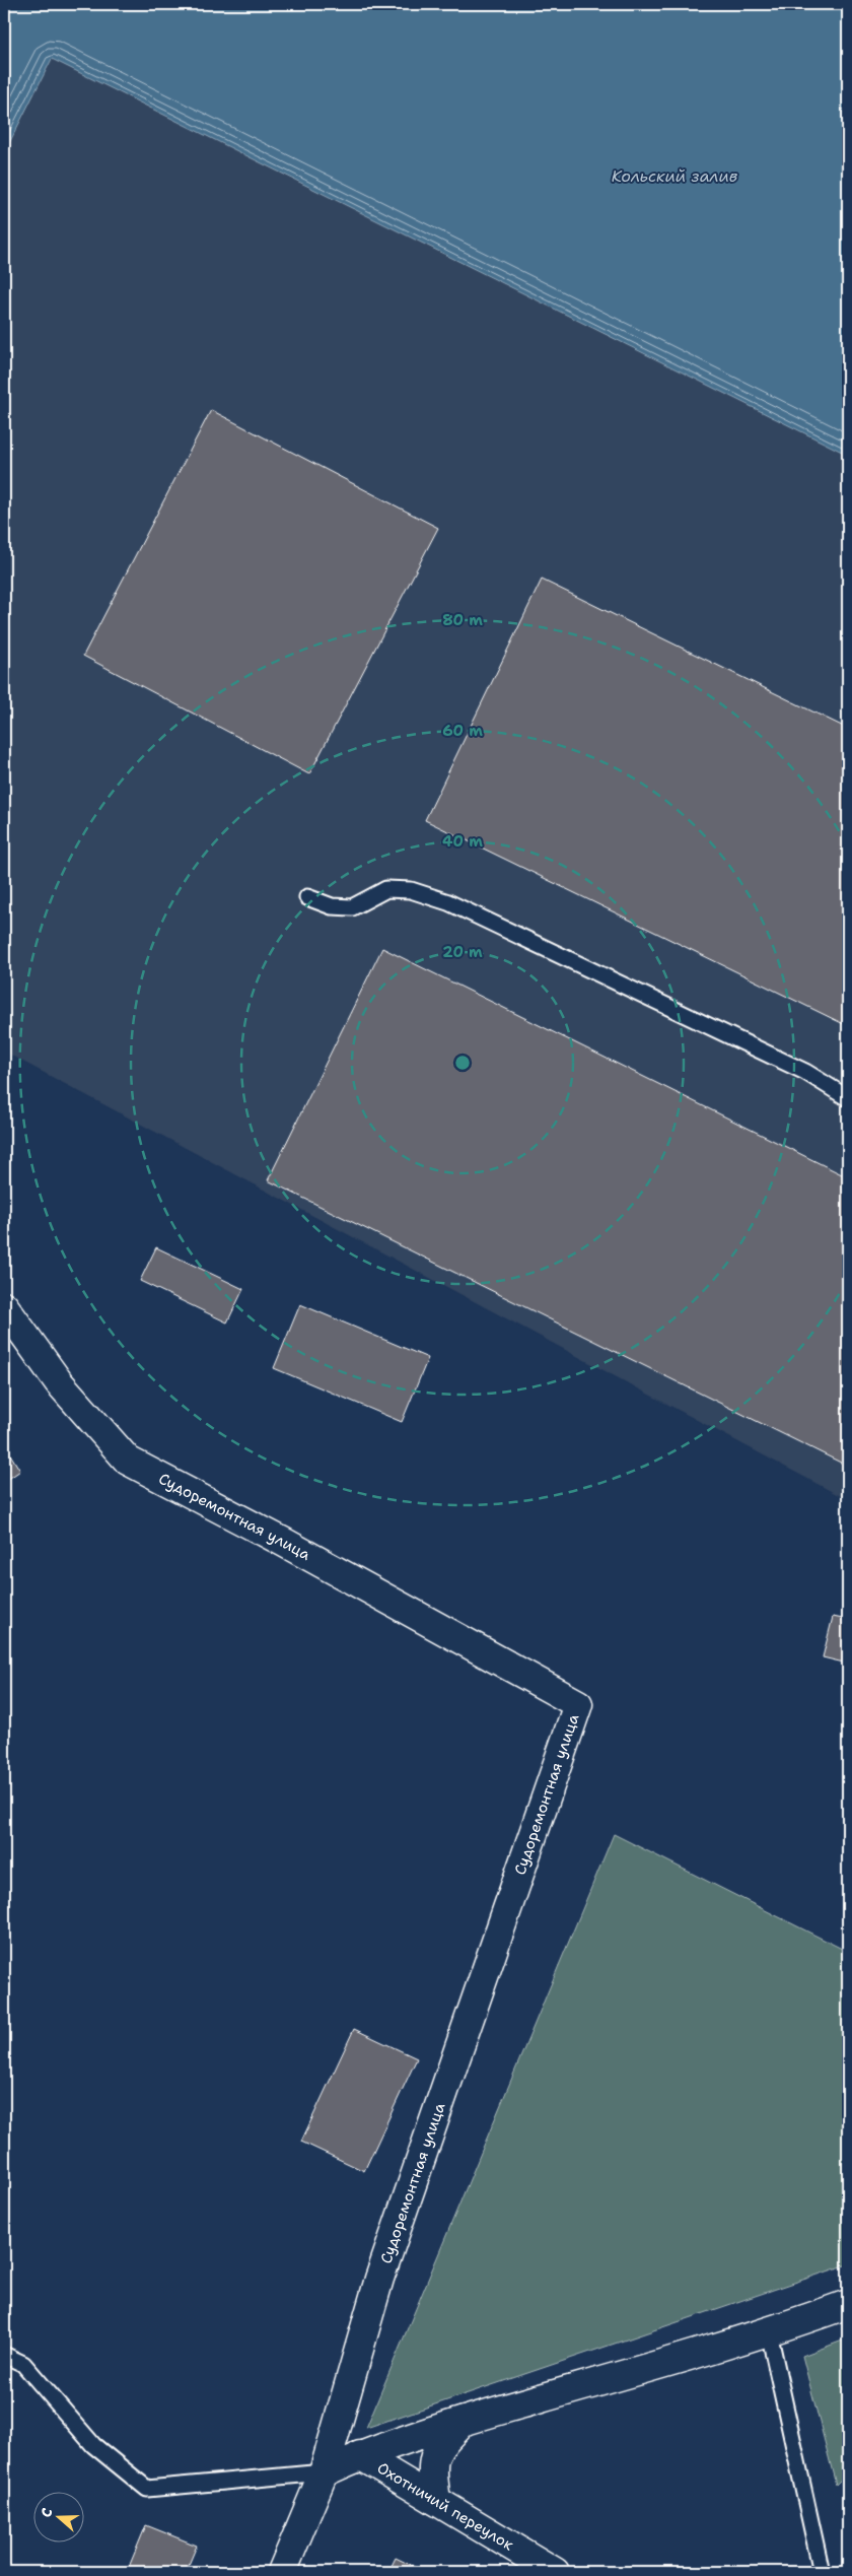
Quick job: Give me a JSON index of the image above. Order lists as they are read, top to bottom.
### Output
{
  "streets": {
    "street": ["Судоремонтная улица", "Охотничий переулок"]
  },
  "water": ["Кольский залив"],
  "north": "left",
  "rings": [
    "80 m",
    "60 m",
    "40 m",
    "20 m"
  ]
}
